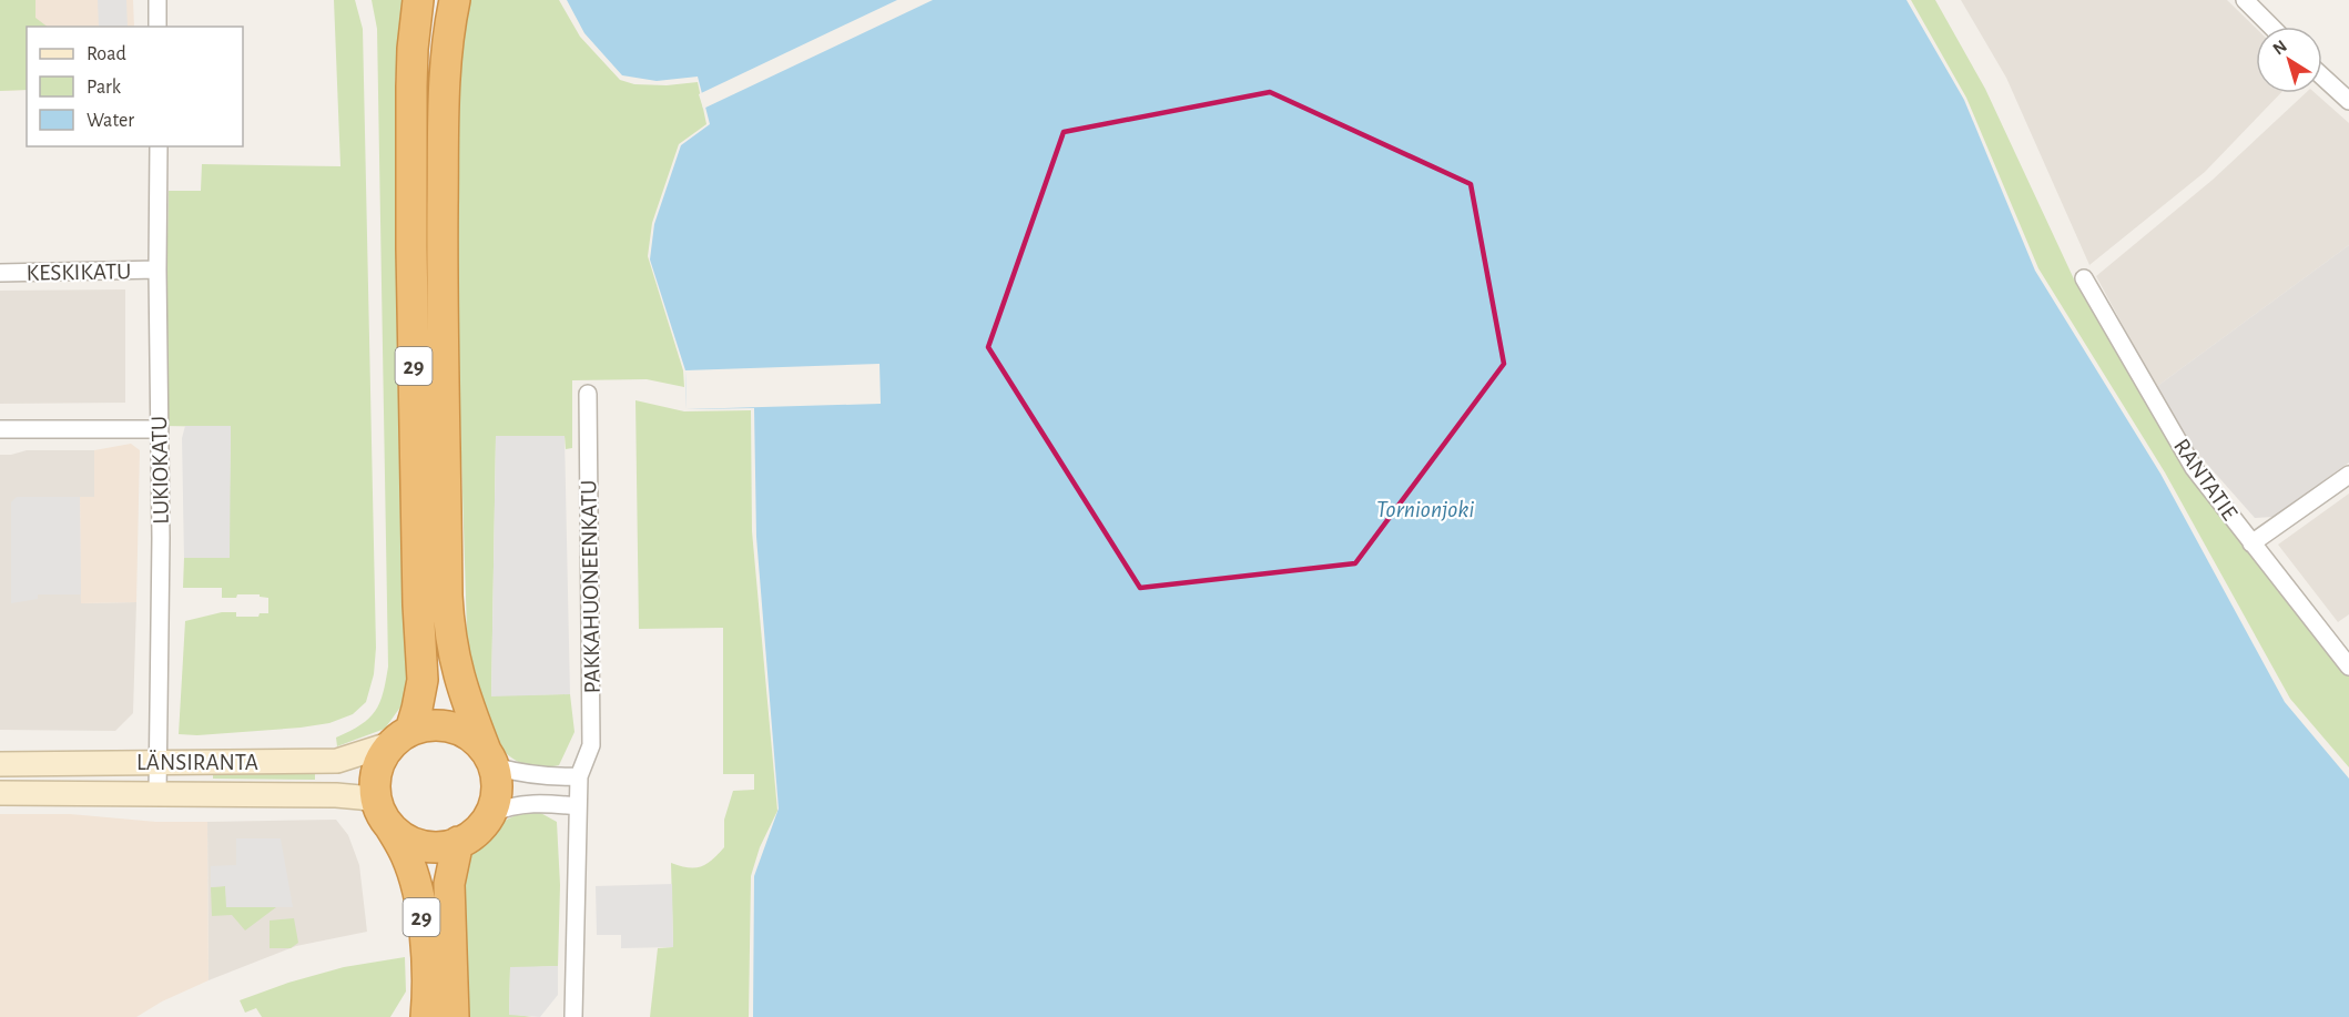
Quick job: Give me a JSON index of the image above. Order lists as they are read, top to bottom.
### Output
{
  "streets": {
    "highway": ["29"],
    "street": [
      "KESKIKATU",
      "LUKIOKATU",
      "RANTATIE",
      "PAKKAHUONEENKATU",
      "LÄNSIRANTA"
    ]
  },
  "crossings": [
    ["KESKIKATU", "LUKIOKATU"],
    ["29", "LÄNSIRANTA"],
    ["LUKIOKATU", "LÄNSIRANTA"]
  ],
  "water": ["Tornionjoki"],
  "legend": ["Road", "Park", "Water"],
  "north": "top left"
}
